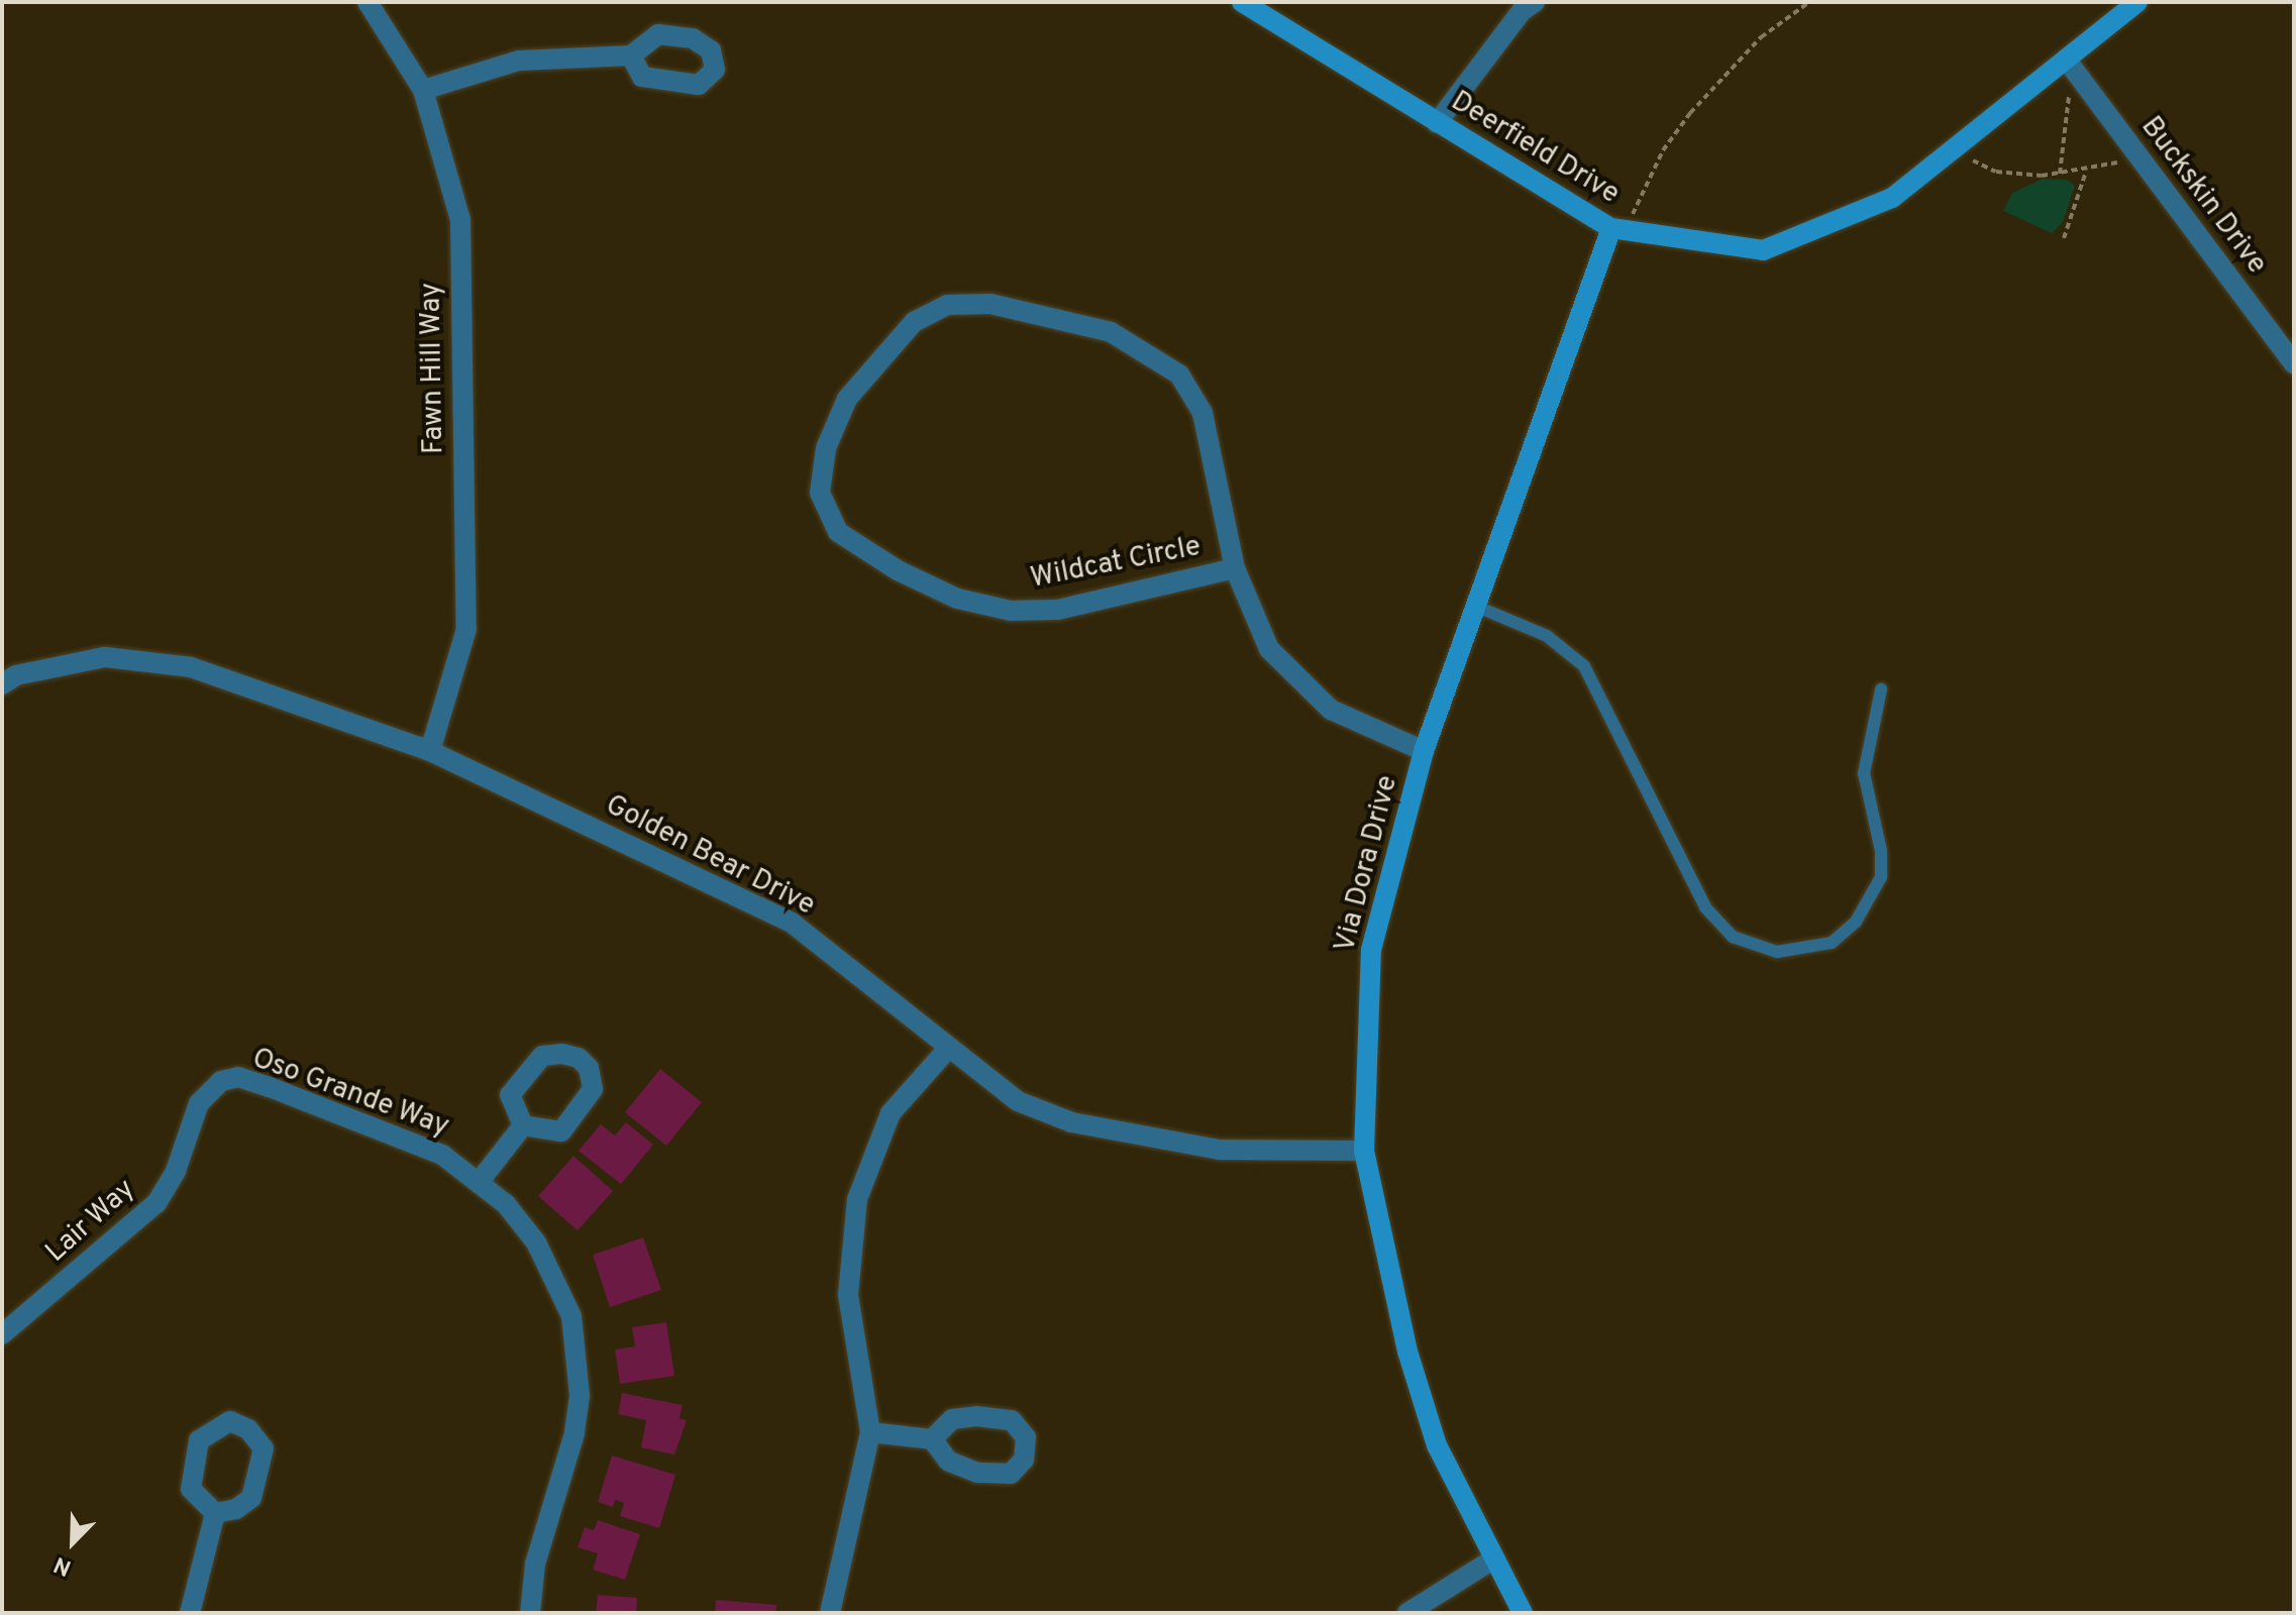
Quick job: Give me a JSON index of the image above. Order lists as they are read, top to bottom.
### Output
{
  "streets": {
    "street": [
      "Deerfield Drive",
      "Buckskin Drive",
      "Fawn Hill Way",
      "Wildcat Circle",
      "Golden Bear Drive",
      "Via Dora Drive",
      "Oso Grande Way",
      "Lair Way"
    ]
  },
  "crossings": [
    ["Deerfield Drive", "Buckskin Drive"],
    ["Deerfield Drive", "Via Dora Drive"],
    ["Fawn Hill Way", "Golden Bear Drive"],
    ["Wildcat Circle", "Via Dora Drive"],
    ["Golden Bear Drive", "Via Dora Drive"],
    ["Oso Grande Way", "Lair Way"]
  ],
  "north": "bottom left"
}
